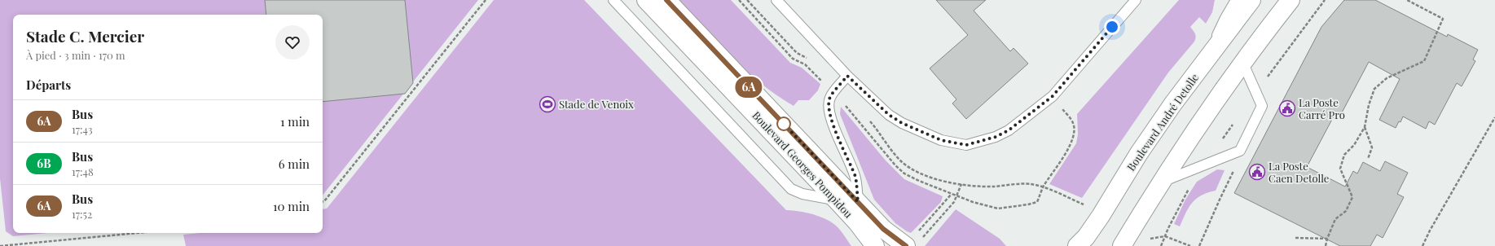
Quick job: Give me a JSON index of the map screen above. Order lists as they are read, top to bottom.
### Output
{
  "streets": {
    "street": ["Boulevard André Detolle", "Boulevard Georges Pompidou"]
  },
  "places": {
    "sports": ["Stade de Venoix"],
    "public building": ["La Poste Carré Pro", "La Poste Caen Detolle"]
  },
  "lines": ["bus line 6A"],
  "page": {
    "on_map": "6A",
    "heading": [
      ["Stade C. Mercier", "À pied · 3 min · 170 m"],
      "Départs"
    ],
    "list": [
      {
        "mark": "6A",
        "name": "Bus",
        "note": "17:43",
        "value": "1 min"
      },
      {
        "mark": "6B",
        "name": "Bus",
        "note": "17:48",
        "value": "6 min"
      },
      {
        "mark": "6A",
        "name": "Bus",
        "note": "17:52",
        "value": "10 min"
      }
    ]
  }
}
